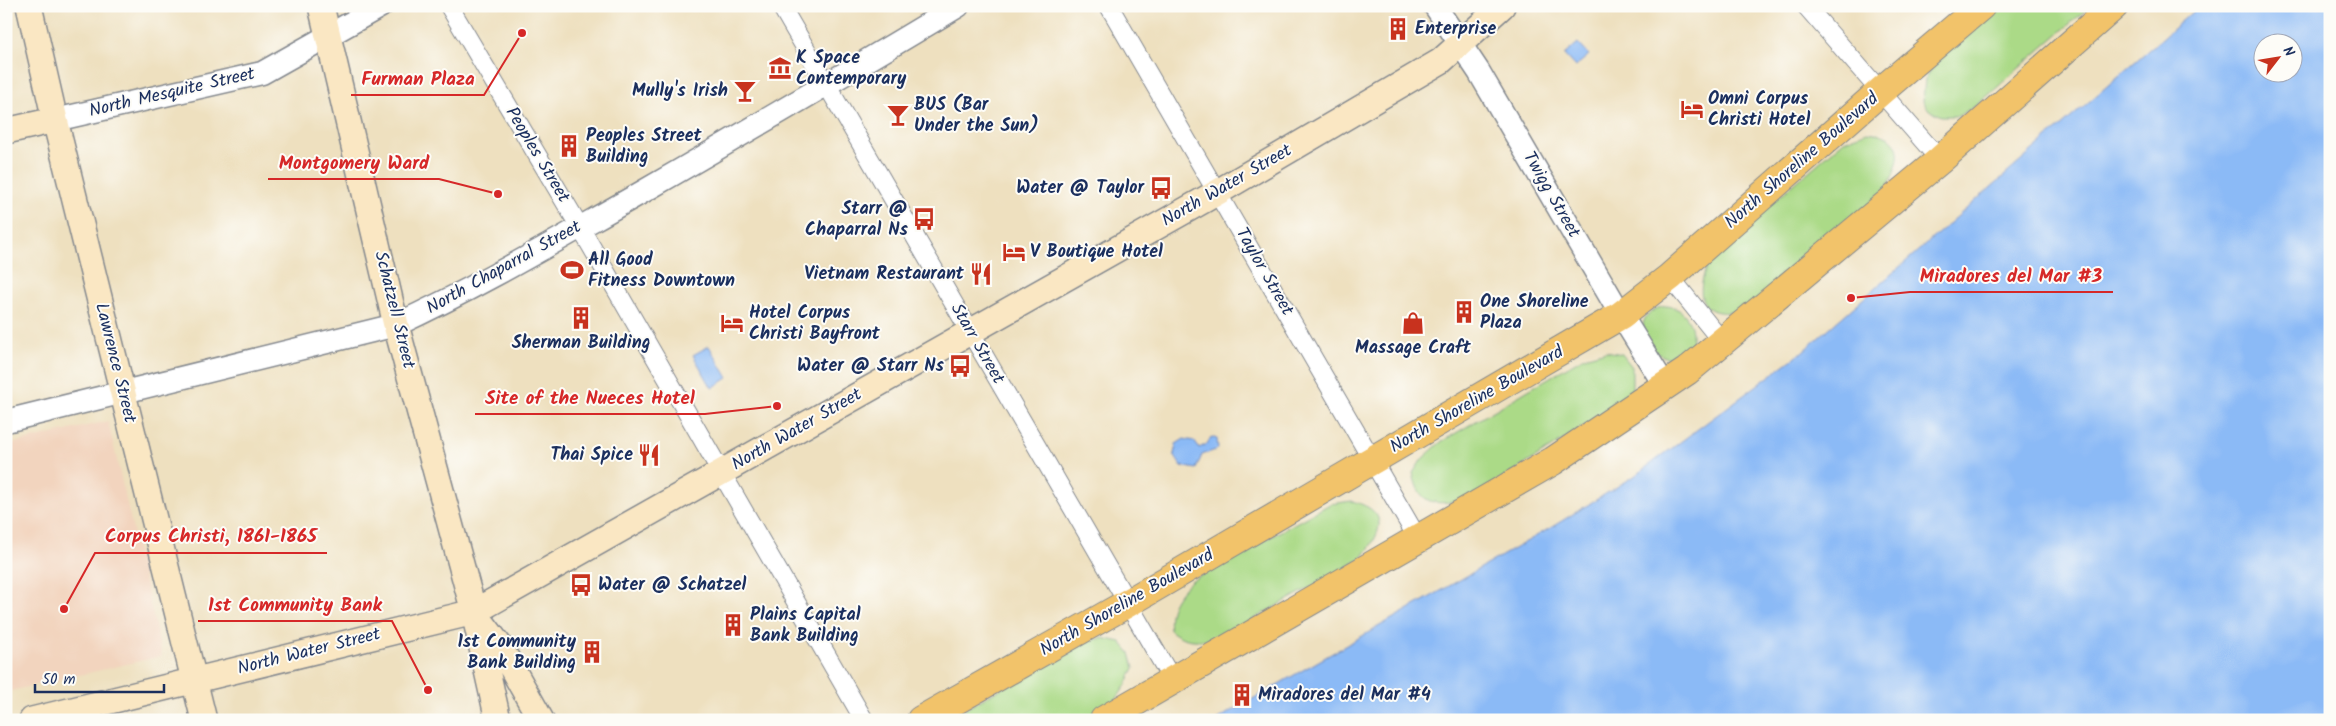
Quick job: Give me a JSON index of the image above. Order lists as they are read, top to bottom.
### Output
{
  "streets": {
    "main road": [
      "North Mesquite Street",
      "North Shoreline Boulevard",
      "North Water Street",
      "Schatzell Street",
      "Lawrence Street"
    ],
    "street": [
      "Peoples Street",
      "Twigg Street",
      "North Chaparral Street",
      "Taylor Street",
      "Starr Street"
    ]
  },
  "crossings": [
    ["North Mesquite Street", "Schatzell Street"],
    ["North Mesquite Street", "Lawrence Street"],
    ["Peoples Street", "North Water Street"],
    ["Peoples Street", "North Chaparral Street"],
    ["North Shoreline Boulevard", "Twigg Street"],
    ["North Shoreline Boulevard", "Taylor Street"],
    ["North Shoreline Boulevard", "Starr Street"],
    ["North Water Street", "Twigg Street"],
    ["North Water Street", "Taylor Street"],
    ["North Water Street", "Schatzell Street"],
    ["North Water Street", "Starr Street"],
    ["North Water Street", "Lawrence Street"],
    ["North Chaparral Street", "Schatzell Street"],
    ["North Chaparral Street", "Starr Street"],
    ["North Chaparral Street", "Lawrence Street"]
  ],
  "places": {
    "building": [
      "Enterprise",
      "Peoples Street Building",
      "One Shoreline Plaza",
      "Sherman Building",
      "Plains Capital Bank Building",
      "1st Community Bank Building",
      "Miradores del Mar #4"
    ],
    "other": [
      "Furman Plaza",
      "Montgomery Ward",
      "Miradores del Mar #3",
      "Site of the Nueces Hotel",
      "Corpus Christi, 1861-1865",
      "1st Community Bank"
    ],
    "museum": ["K Space Contemporary"],
    "bar": ["Mully's Irish", "BUS (Bar Under the Sun)"],
    "hotel": ["Omni Corpus Christi Hotel", "V Boutique Hotel", "Hotel Corpus Christi Bayfront"],
    "bus stop": [
      "Water @ Taylor",
      "Starr @ Chaparral Ns",
      "Water @ Starr Ns",
      "Water @ Schatzel"
    ],
    "sports": ["All Good Fitness Downtown"],
    "restaurant": ["Vietnam Restaurant", "Thai Spice"],
    "shop": ["Massage Craft"]
  },
  "scale_bar": "50 m",
  "north": "top right"
}
